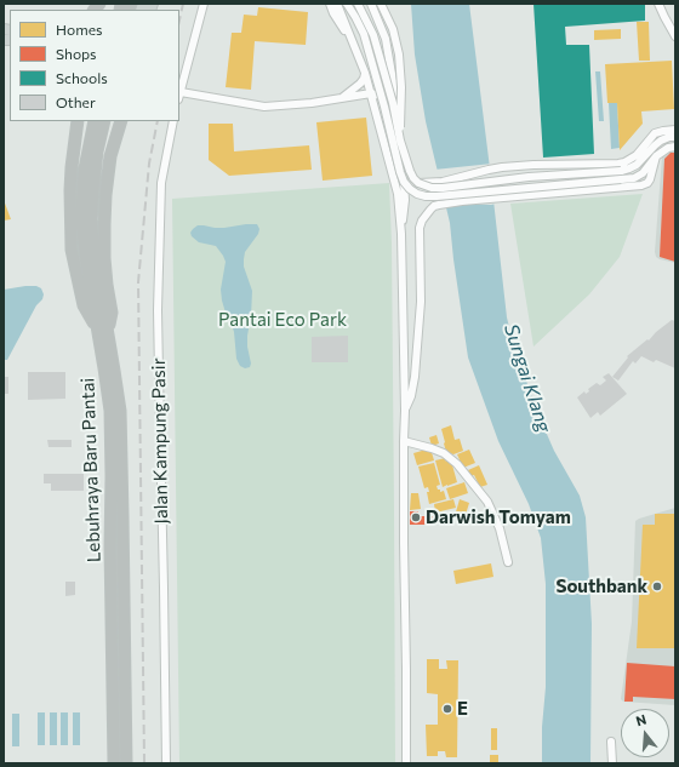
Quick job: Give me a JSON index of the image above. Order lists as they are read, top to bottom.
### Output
{
  "streets": {
    "highway": ["Lebuhraya Baru Pantai"],
    "street": ["Jalan Kampung Pasir"]
  },
  "water": ["Sungai Klang"],
  "parks": ["Pantai Eco Park"],
  "places": ["Darwish Tomyam", "Southbank", "E"],
  "legend": [
    "Homes",
    "Shops",
    "Schools",
    "Other"
  ],
  "north": "top"
}
